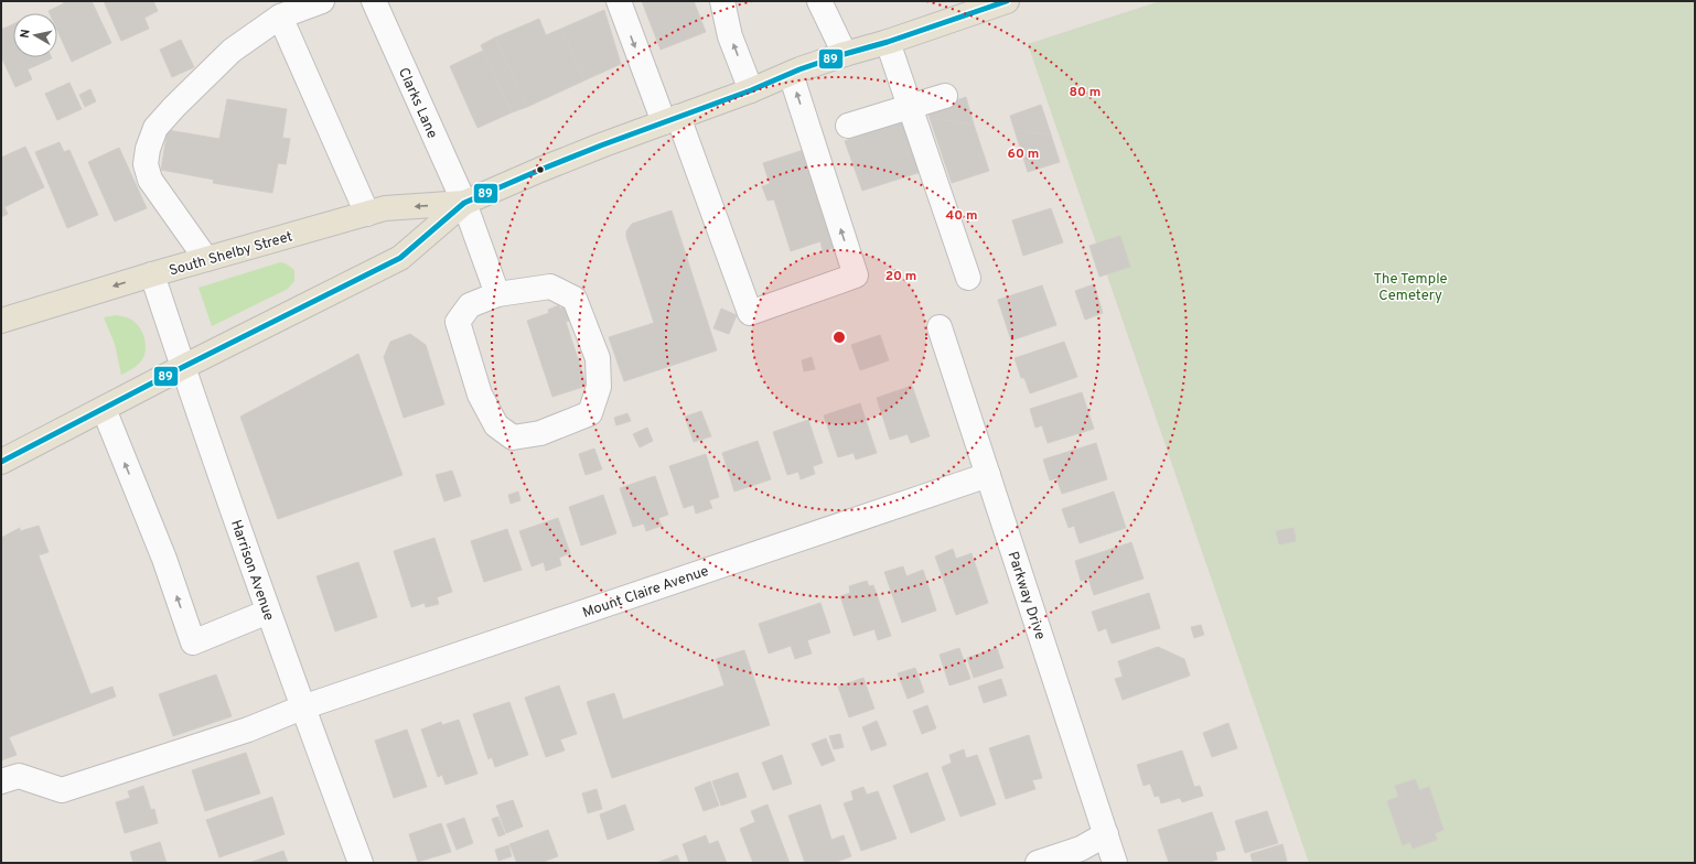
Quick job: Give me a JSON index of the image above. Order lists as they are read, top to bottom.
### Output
{
  "streets": {
    "main road": ["South Shelby Street"],
    "street": [
      "Clarks Lane",
      "Harrison Avenue",
      "Mount Claire Avenue",
      "Parkway Drive"
    ]
  },
  "crossings": [
    ["Clarks Lane", "South Shelby Street"],
    ["South Shelby Street", "Harrison Avenue"],
    ["Harrison Avenue", "Mount Claire Avenue"],
    ["Mount Claire Avenue", "Parkway Drive"]
  ],
  "parks": ["The Temple Cemetery"],
  "lines": ["transit line 89"],
  "north": "left",
  "rings": [
    "80 m",
    "60 m",
    "40 m",
    "20 m"
  ]
}
